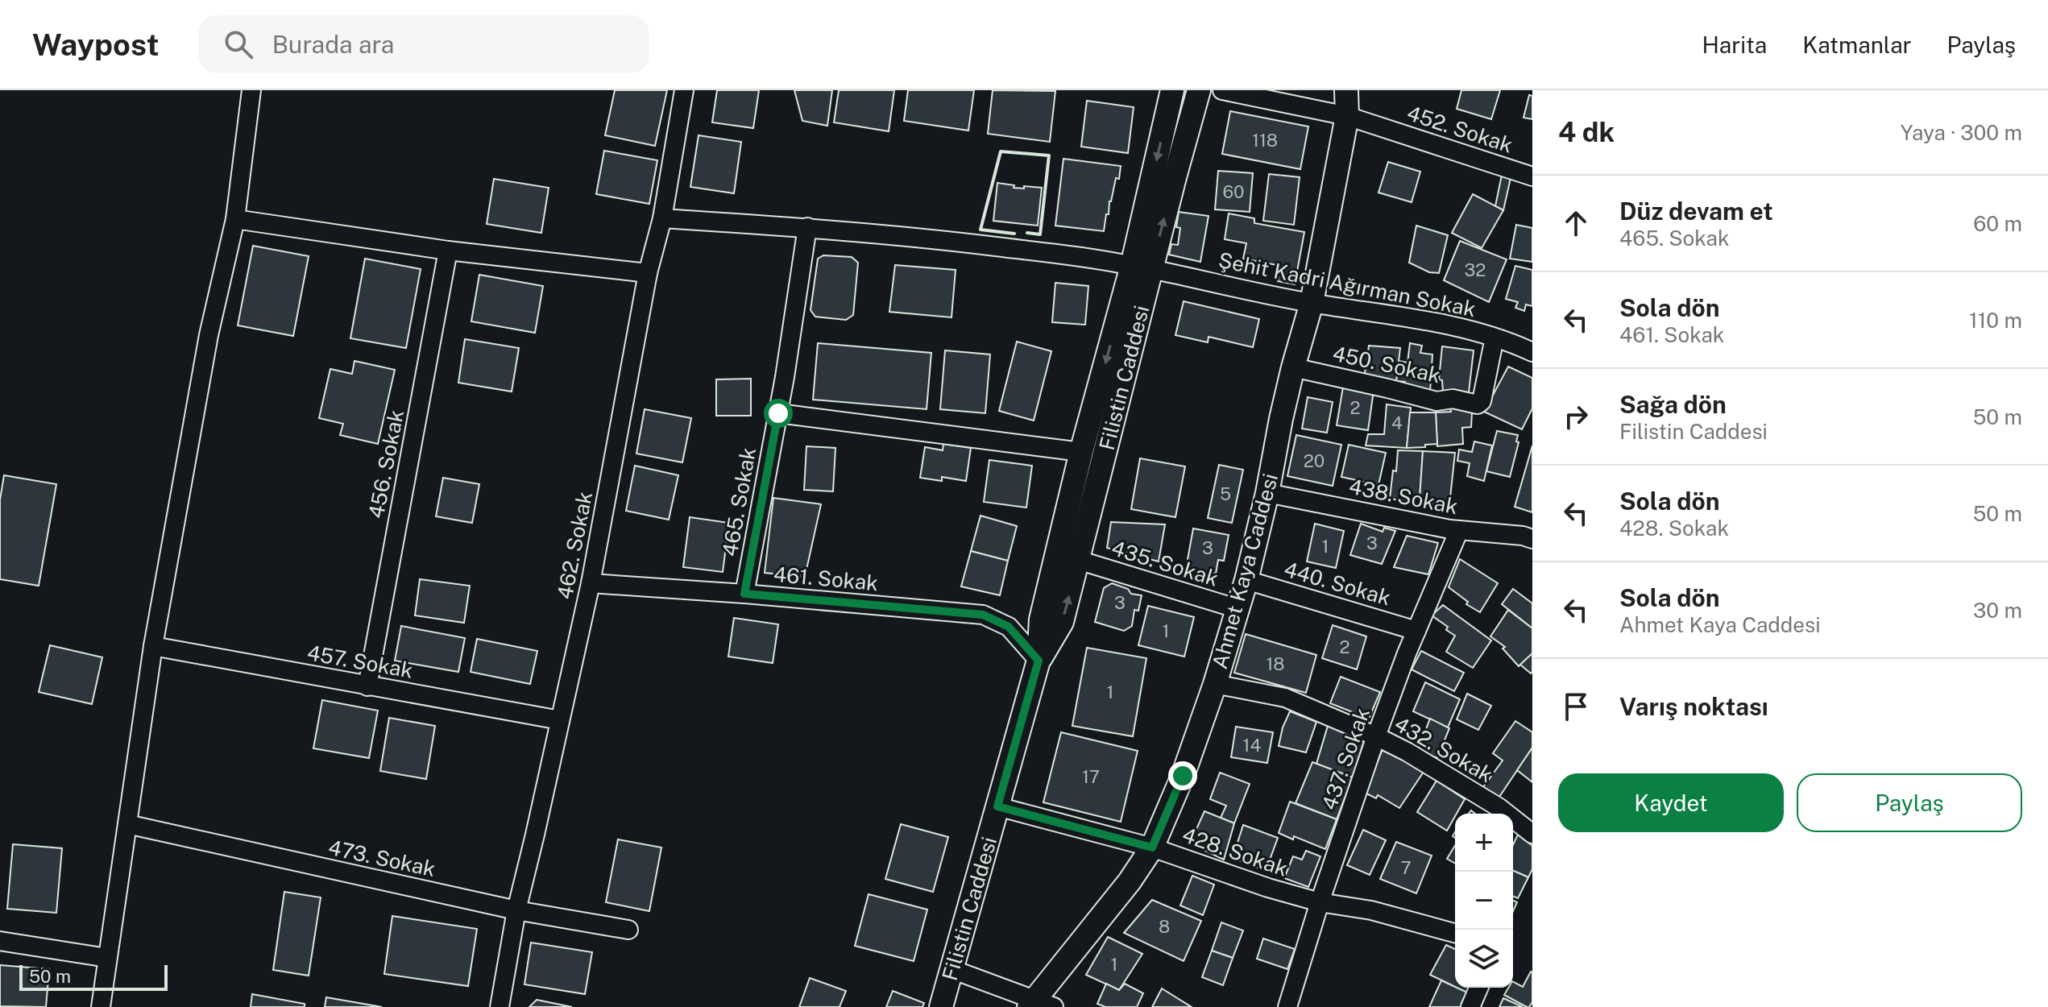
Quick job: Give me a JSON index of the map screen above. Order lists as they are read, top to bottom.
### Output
{
  "streets": {
    "street": [
      "452. Sokak",
      "Şehit Kadri Ağırman Sokak",
      "450. Sokak",
      "Filistin Caddesi",
      "456. Sokak",
      "438. Sokak",
      "465. Sokak",
      "462. Sokak",
      "435. Sokak",
      "Ahmet Kaya Caddesi",
      "461. Sokak",
      "440. Sokak",
      "457. Sokak",
      "432. Sokak",
      "437. Sokak",
      "428. Sokak",
      "473. Sokak"
    ]
  },
  "crossings": [
    ["452. Sokak", "Ahmet Kaya Caddesi"],
    ["Şehit Kadri Ağırman Sokak", "450. Sokak"],
    ["Şehit Kadri Ağırman Sokak", "Filistin Caddesi"],
    ["Şehit Kadri Ağırman Sokak", "465. Sokak"],
    ["Şehit Kadri Ağırman Sokak", "462. Sokak"],
    ["Şehit Kadri Ağırman Sokak", "Ahmet Kaya Caddesi"],
    ["450. Sokak", "Ahmet Kaya Caddesi"],
    ["Filistin Caddesi", "435. Sokak"],
    ["Filistin Caddesi", "461. Sokak"],
    ["Filistin Caddesi", "428. Sokak"],
    ["456. Sokak", "457. Sokak"],
    ["438. Sokak", "Ahmet Kaya Caddesi"],
    ["438. Sokak", "437. Sokak"],
    ["465. Sokak", "461. Sokak"],
    ["462. Sokak", "461. Sokak"],
    ["462. Sokak", "457. Sokak"],
    ["462. Sokak", "473. Sokak"],
    ["435. Sokak", "Ahmet Kaya Caddesi"],
    ["Ahmet Kaya Caddesi", "440. Sokak"],
    ["Ahmet Kaya Caddesi", "432. Sokak"],
    ["Ahmet Kaya Caddesi", "428. Sokak"],
    ["440. Sokak", "437. Sokak"],
    ["432. Sokak", "437. Sokak"],
    ["437. Sokak", "428. Sokak"]
  ],
  "house_numbers": [
    "118",
    "60",
    "32",
    "2",
    "4",
    "20",
    "5",
    "3",
    "1",
    "3",
    "3",
    "1",
    "2",
    "18",
    "1",
    "14",
    "17",
    "7",
    "8",
    "1"
  ],
  "scale_bar": "50 m",
  "page": {
    "header": "Waypost",
    "search": "Burada ara",
    "nav": ["Harita", "Katmanlar", "Paylaş"],
    "heading": ["4 dk", "Yaya · 300 m"],
    "list": [
      ["Düz devam et", "465. Sokak", "60 m"],
      ["Sola dön", "461. Sokak", "110 m"],
      ["Sağa dön", "Filistin Caddesi", "50 m"],
      ["Sola dön", "428. Sokak", "50 m"],
      ["Sola dön", "Ahmet Kaya Caddesi", "30 m"],
      "Varış noktası"
    ],
    "buttons": ["Kaydet", "Paylaş"],
    "map_buttons": ["+", "−"],
    "scale": "50 m"
  }
}
